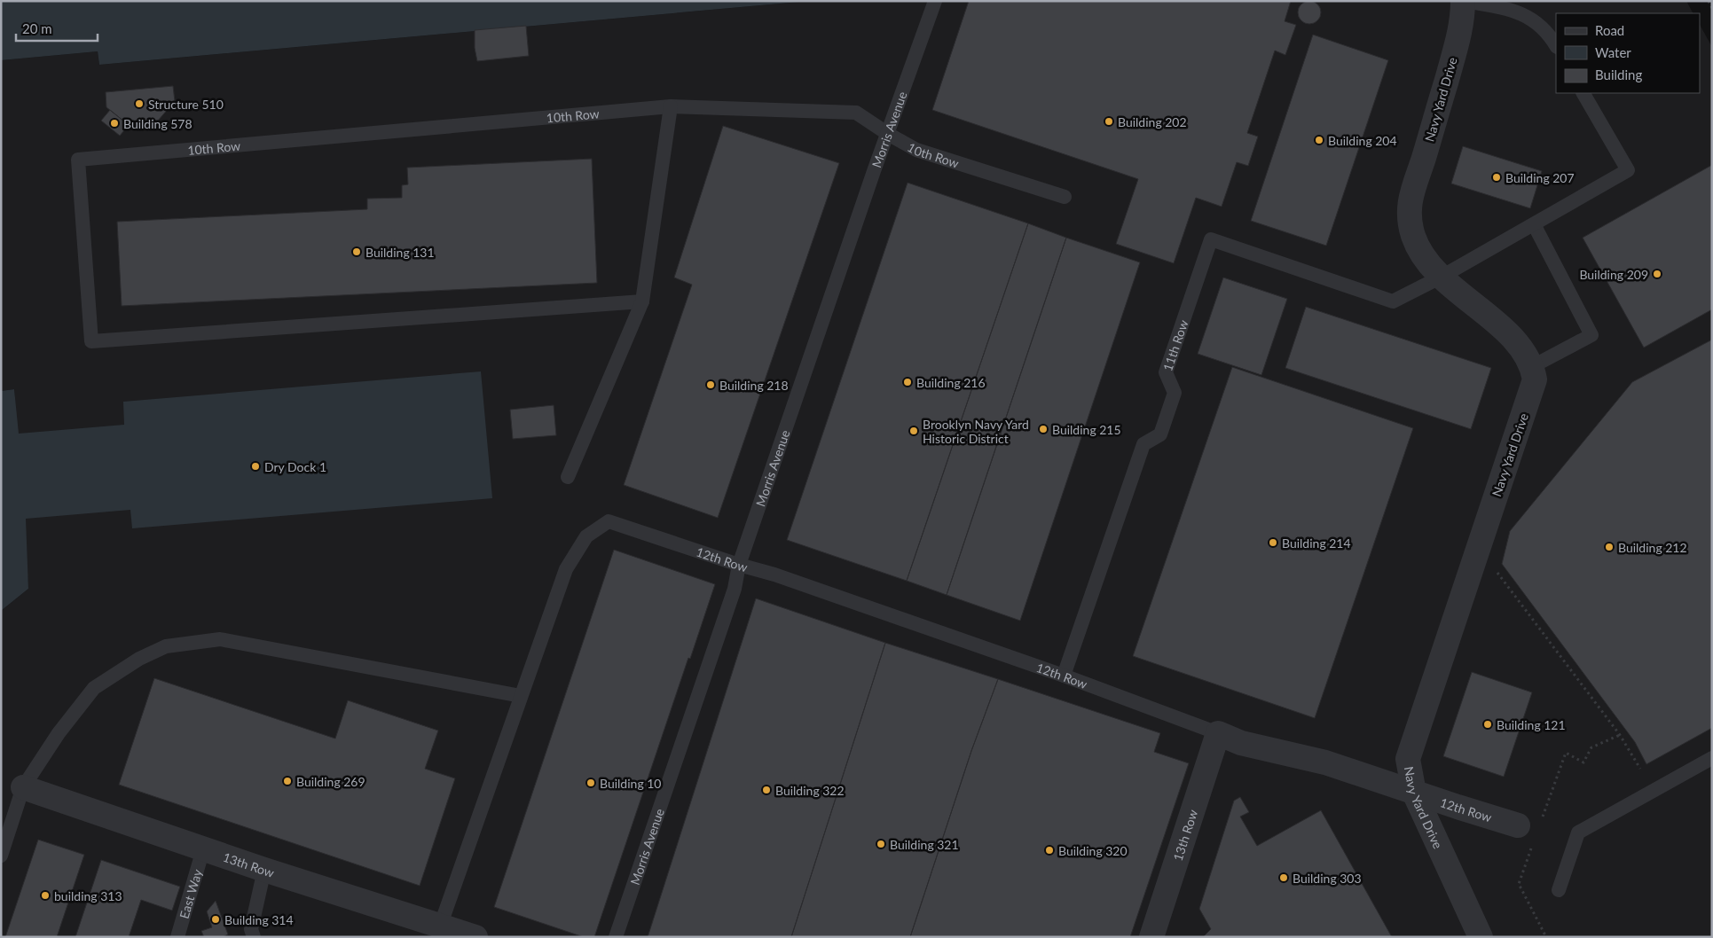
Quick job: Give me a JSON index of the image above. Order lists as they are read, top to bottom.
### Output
{
  "streets": {
    "street": ["Navy Yard Drive", "12th Row", "13th Row"],
    "lane": [
      "10th Row",
      "Morris Avenue",
      "11th Row",
      "East Way"
    ]
  },
  "crossings": [
    ["Navy Yard Drive", "11th Row"],
    ["Navy Yard Drive", "12th Row"],
    ["10th Row", "Morris Avenue"],
    ["Morris Avenue", "12th Row"],
    ["11th Row", "12th Row"],
    ["12th Row", "13th Row"],
    ["13th Row", "East Way"]
  ],
  "places": [
    "Structure 510",
    "Building 202",
    "Building 578",
    "Building 204",
    "Building 207",
    "Building 131",
    "Building 209",
    "Building 216",
    "Building 218",
    "Building 215",
    "Brooklyn Navy Yard Historic District",
    "Dry Dock 1",
    "Building 214",
    "Building 212",
    "Building 121",
    "Building 269",
    "Building 10",
    "Building 322",
    "Building 321",
    "Building 320",
    "Building 303",
    "building 313",
    "Building 314"
  ],
  "legend": ["Road", "Water", "Building"],
  "scale_bar": "20 m"
}
